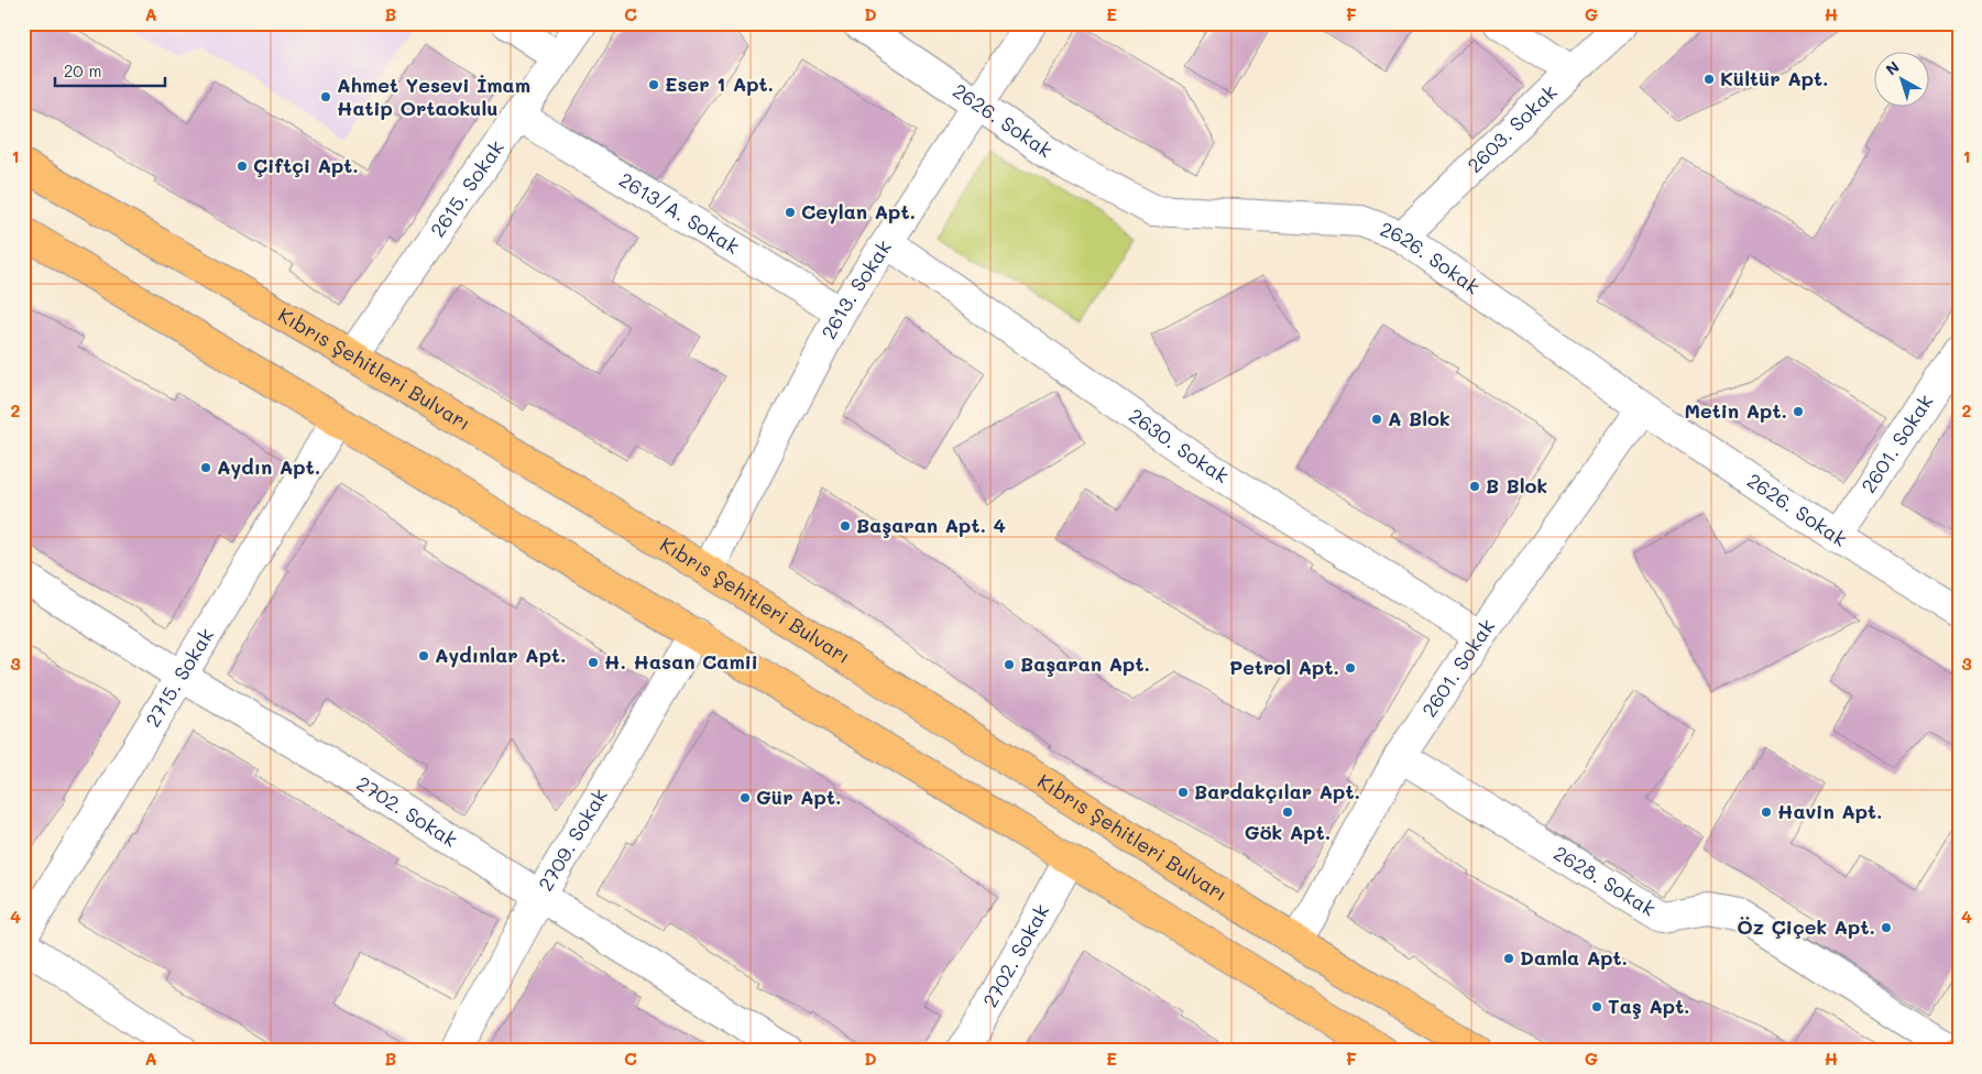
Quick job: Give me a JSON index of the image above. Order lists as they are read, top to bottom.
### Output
{
  "streets": {
    "main road": ["Kıbrıs Şehitleri Bulvarı"],
    "street": [
      "2626. Sokak",
      "2603. Sokak",
      "2615. Sokak",
      "2613/A. Sokak",
      "2613. Sokak",
      "2601. Sokak",
      "2630. Sokak",
      "2715. Sokak",
      "2702. Sokak",
      "2709. Sokak",
      "2628. Sokak"
    ]
  },
  "crossings": [
    ["2626. Sokak", "2603. Sokak"],
    ["2626. Sokak", "2613. Sokak"],
    ["2626. Sokak", "2601. Sokak"],
    ["2615. Sokak", "2613/A. Sokak"],
    ["2615. Sokak", "Kıbrıs Şehitleri Bulvarı"],
    ["2613/A. Sokak", "2613. Sokak"],
    ["2613. Sokak", "Kıbrıs Şehitleri Bulvarı"],
    ["2613. Sokak", "2630. Sokak"],
    ["Kıbrıs Şehitleri Bulvarı", "2601. Sokak"],
    ["2601. Sokak", "2630. Sokak"],
    ["2601. Sokak", "2628. Sokak"],
    ["2715. Sokak", "2702. Sokak"],
    ["2702. Sokak", "2709. Sokak"]
  ],
  "places": [
    "Kültür Apt.",
    "Eser 1 Apt.",
    "Ahmet Yesevi İmam Hatip Ortaokulu",
    "Çiftçi Apt.",
    "Ceylan Apt.",
    "Metin Apt.",
    "A Blok",
    "Aydın Apt.",
    "B Blok",
    "Başaran Apt. 4",
    "Aydınlar Apt.",
    "H. Hasan Camii",
    "Başaran Apt.",
    "Petrol Apt.",
    "Bardakçılar Apt.",
    "Gür Apt.",
    "Gök Apt.",
    "Havin Apt.",
    "Öz Çiçek Apt.",
    "Damla Apt.",
    "Taş Apt."
  ],
  "scale_bar": "20 m",
  "north": "top left",
  "grid": {
    "columns": [
      "A",
      "B",
      "C",
      "D",
      "E",
      "F",
      "G",
      "H"
    ],
    "rows": [
      "1",
      "2",
      "3",
      "4"
    ]
  }
}
